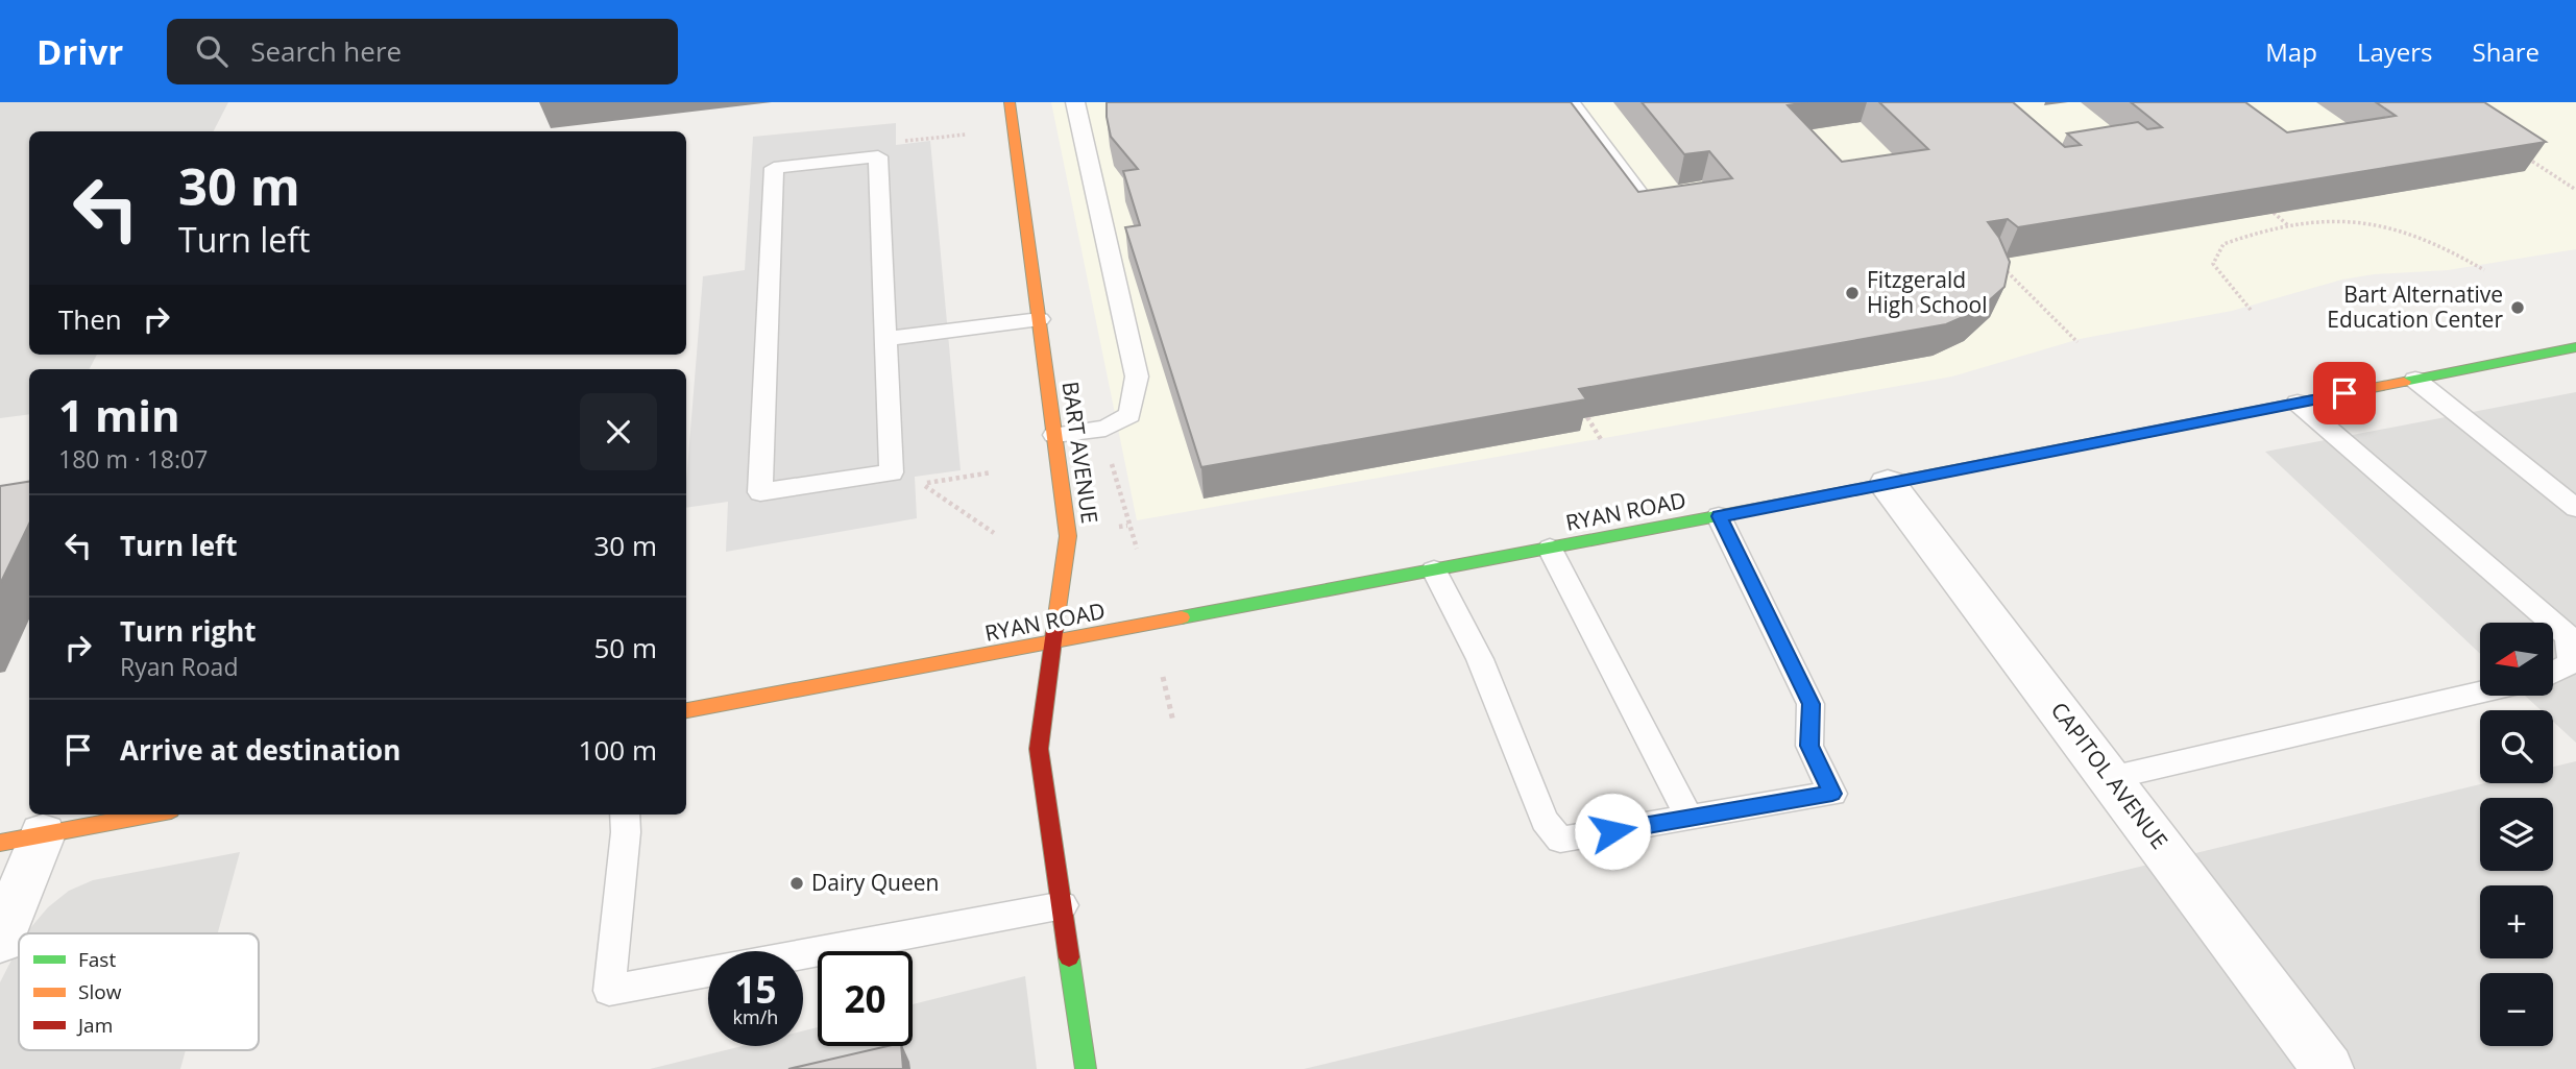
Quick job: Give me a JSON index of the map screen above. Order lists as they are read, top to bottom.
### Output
{
  "streets": {
    "main road": ["BART AVENUE", "RYAN ROAD"],
    "street": ["CAPITOL AVENUE"]
  },
  "crossings": [
    ["BART AVENUE", "RYAN ROAD"],
    ["RYAN ROAD", "CAPITOL AVENUE"]
  ],
  "places": ["Fitzgerald High School", "Bart Alternative Education Center", "Dairy Queen"],
  "legend": ["Fast", "Slow", "Jam"],
  "north": "left",
  "page": {
    "header": "Drivr",
    "search": "Search here",
    "nav": ["Map", "Layers", "Share"],
    "turn": ["30 m", "Turn left"],
    "then": "Then",
    "heading": ["1 min", "180 m · 18:07"],
    "list": [
      {
        "name": "Turn left",
        "value": "30 m"
      },
      {
        "name": "Turn right",
        "note": "Ryan Road",
        "value": "50 m"
      },
      {
        "name": "Arrive at destination",
        "value": "100 m"
      }
    ],
    "map_buttons": ["+", "−"],
    "speed": "15 km/h",
    "limit": "20"
  }
}
